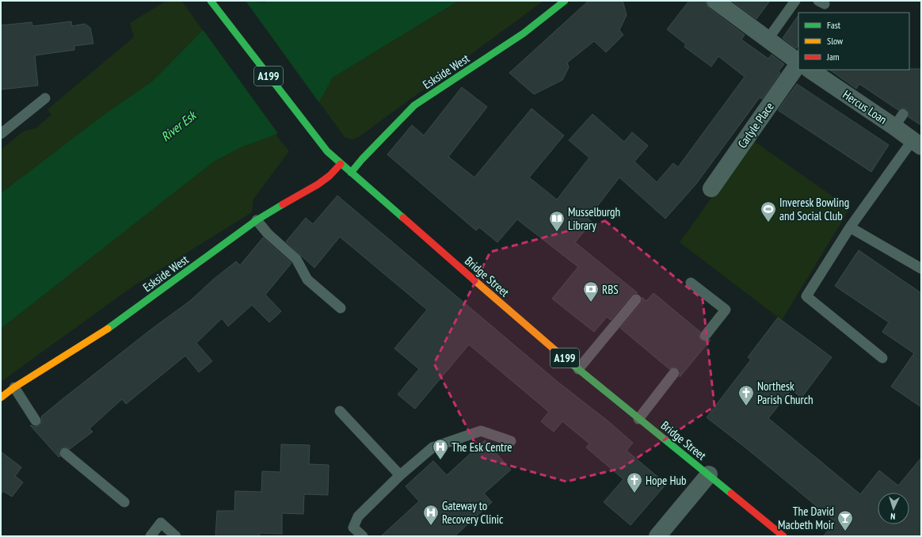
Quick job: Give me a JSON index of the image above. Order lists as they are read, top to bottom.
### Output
{
  "streets": {
    "main road": ["Eskside West", "A199", "Bridge Street"],
    "street": ["Hercus Loan", "Carlyle Place"]
  },
  "crossings": [
    ["Eskside West", "Bridge Street"]
  ],
  "water": ["River Esk"],
  "places": {
    "sports": ["Inveresk Bowling and Social Club"],
    "library": ["Musselburgh Library"],
    "bank": ["RBS"],
    "church": ["Northesk Parish Church", "Hope Hub"],
    "hospital": ["The Esk Centre", "Gateway to Recovery Clinic"],
    "bar": ["The David Macbeth Moir"]
  },
  "legend": ["Fast", "Slow", "Jam"],
  "north": "bottom"
}
